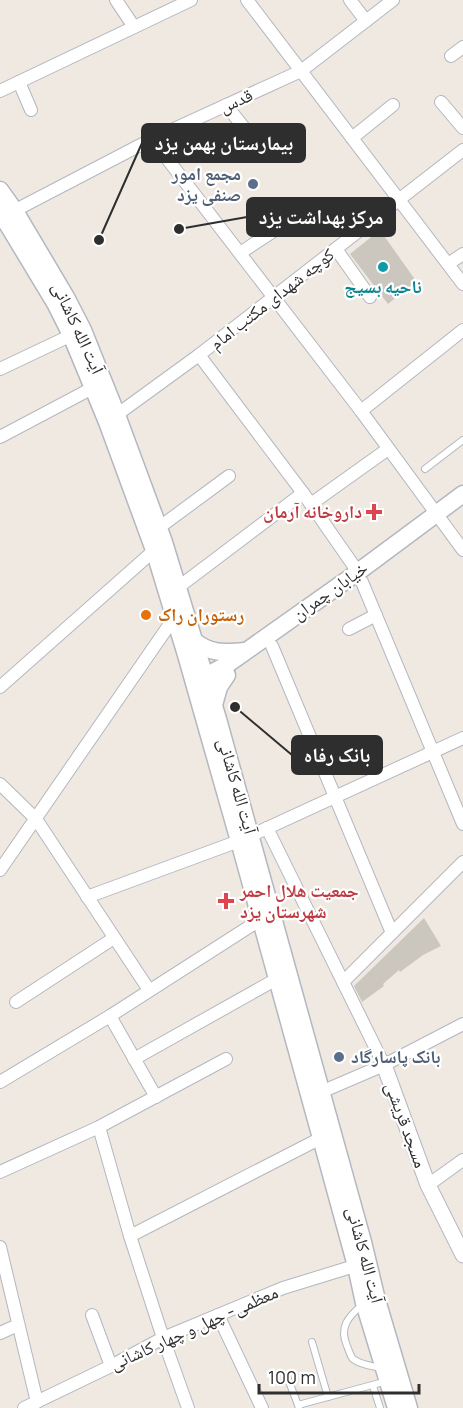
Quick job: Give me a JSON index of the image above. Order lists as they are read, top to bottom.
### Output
{
  "streets": {
    "main road": ["آیت الله کاشانی", "خیابان چمران"],
    "street": [
      "قدس",
      "کوچه شهدای مکتب امام",
      "مسجد قریشی",
      "معظمی- چهل و چهار کاشانی"
    ]
  },
  "crossings": [
    ["قدس", "آیت الله کاشانی"],
    ["کوچه شهدای مکتب امام", "آیت الله کاشانی"],
    ["آیت الله کاشانی", "خیابان چمران"],
    ["آیت الله کاشانی", "معظمی- چهل و چهار کاشانی"]
  ],
  "places": {
    "other": [
      "مجمع امور صنفی یزد",
      "مرکز بهداشت یزد",
      "بیمارستان بهمن یزد",
      "ناحیه بسیج",
      "رستوران راک",
      "بانک رفاه",
      "بانک پاسارگاد"
    ],
    "health": ["داروخانه آرمان", "جمعیت هلال احمر شهرستان یزد"]
  },
  "scale_bar": "100 m"
}
